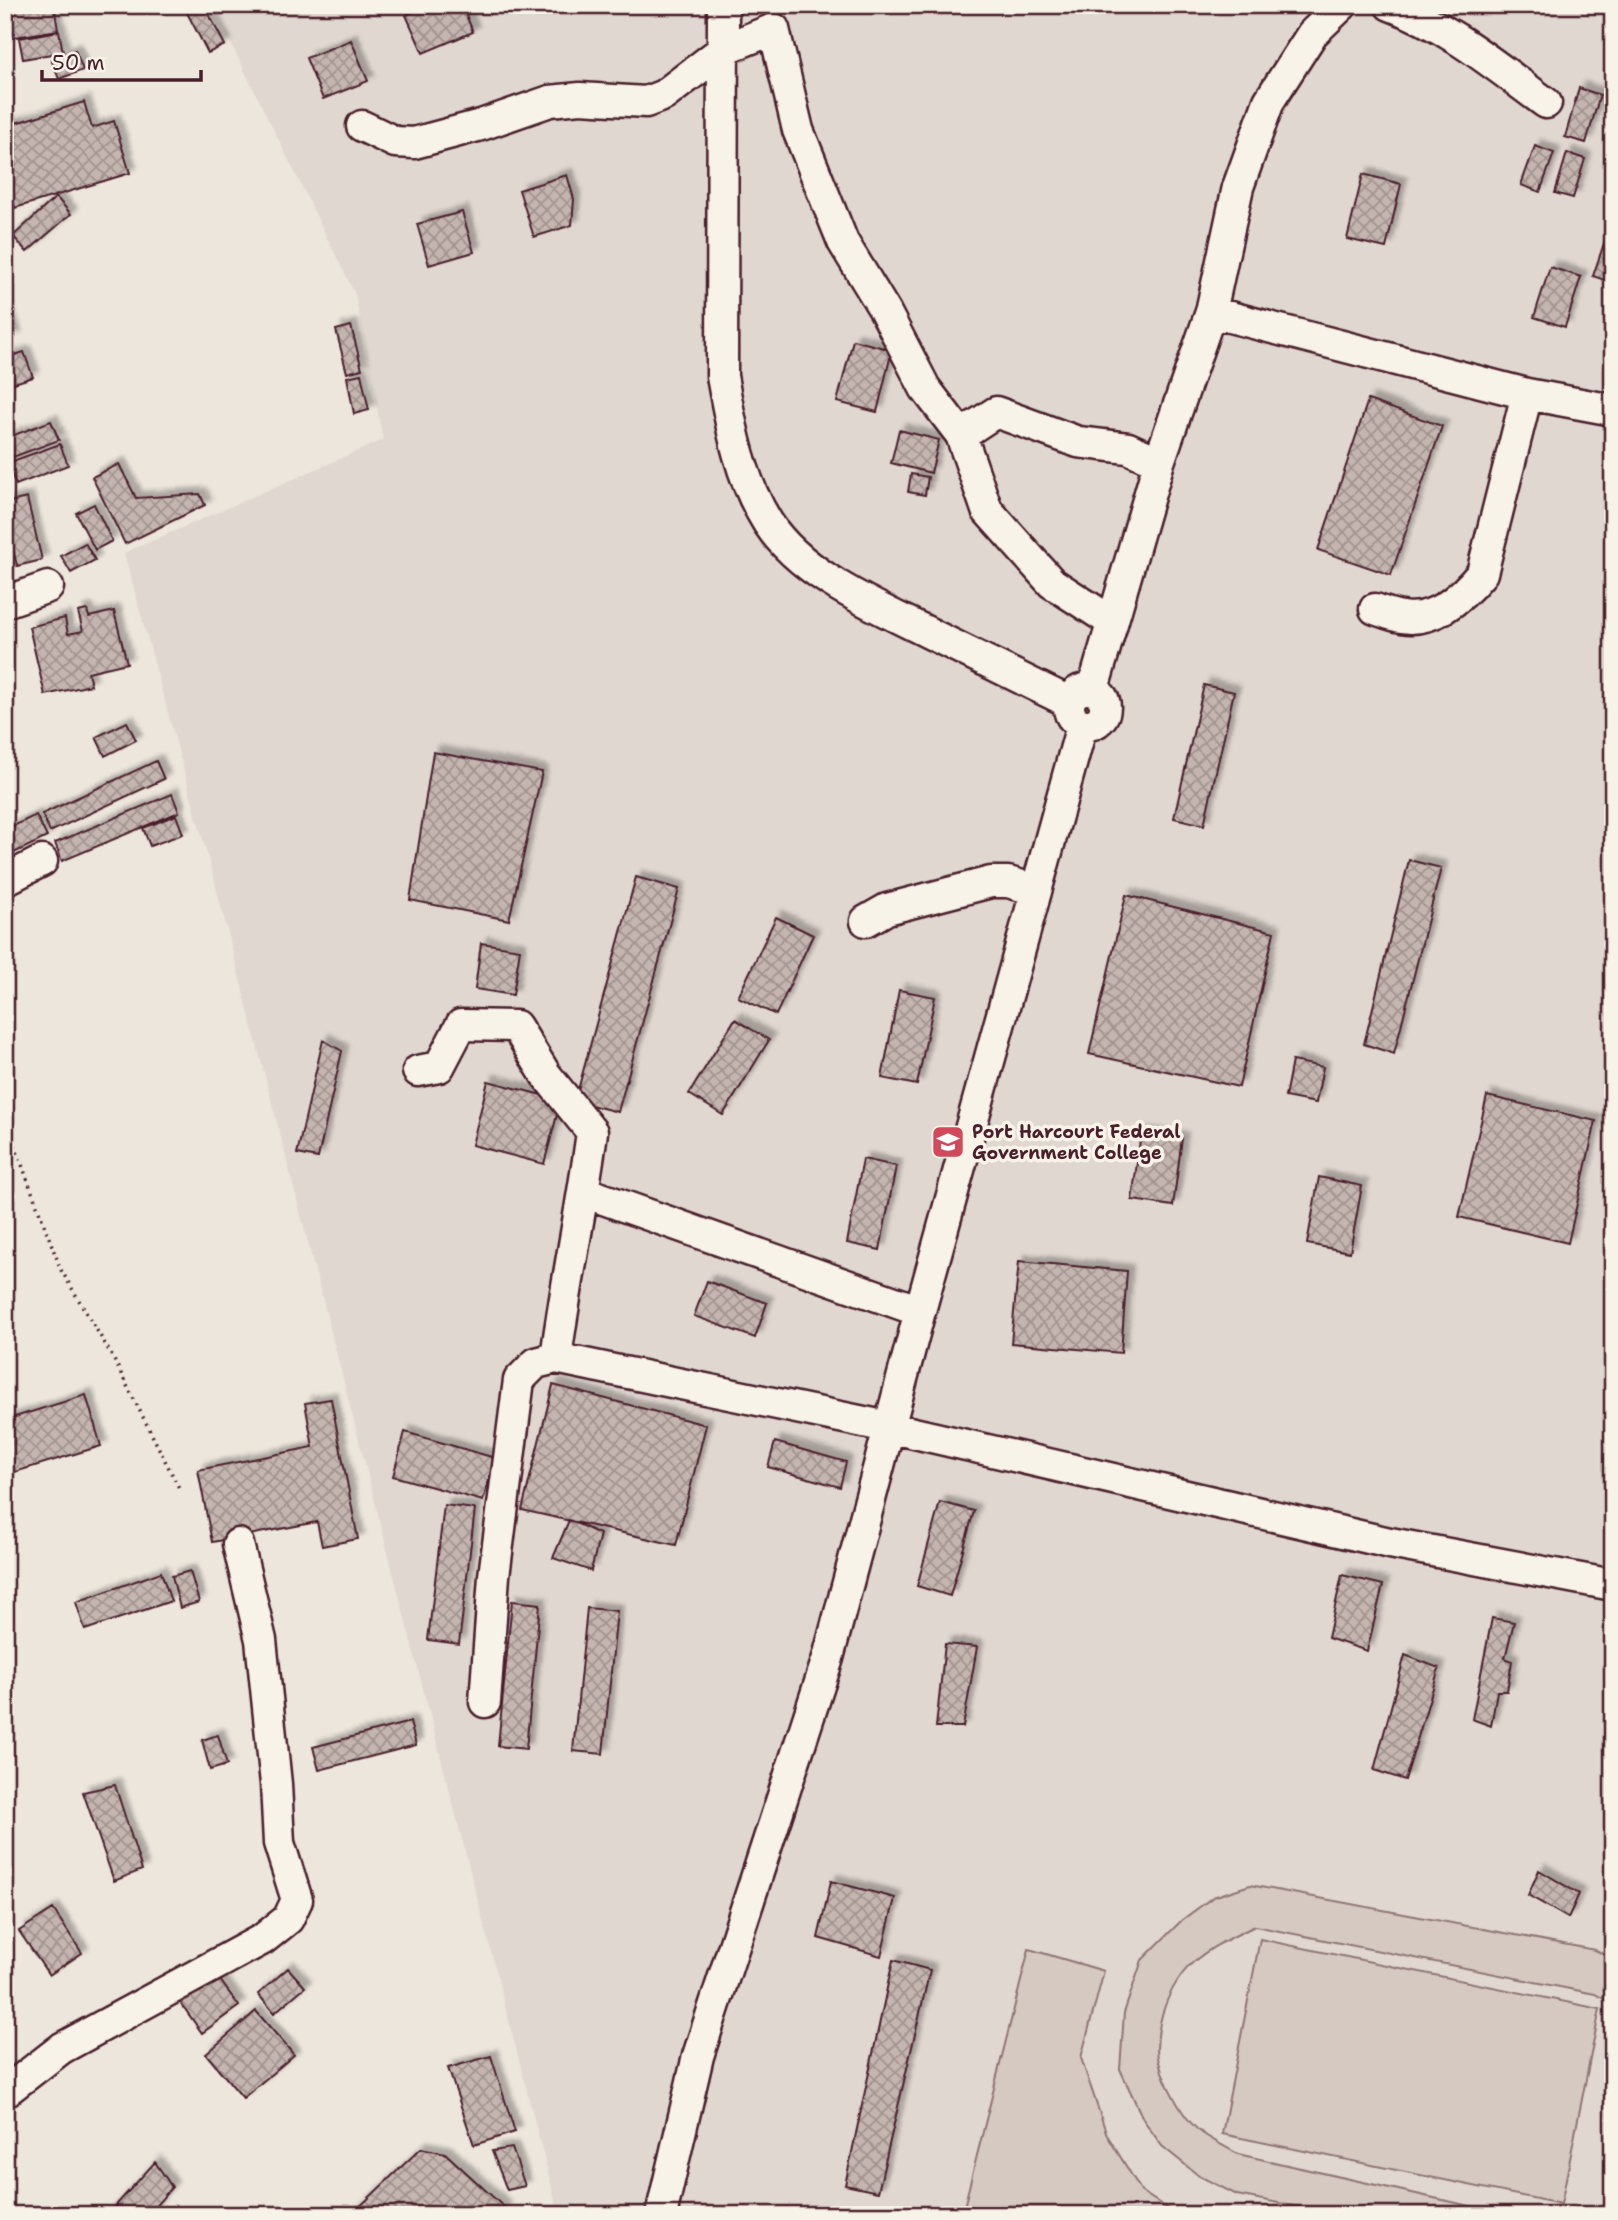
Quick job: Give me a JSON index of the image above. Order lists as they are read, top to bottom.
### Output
{
  "places": {
    "school or university": ["Port Harcourt Federal Government College"]
  },
  "scale_bar": "50 m"
}
